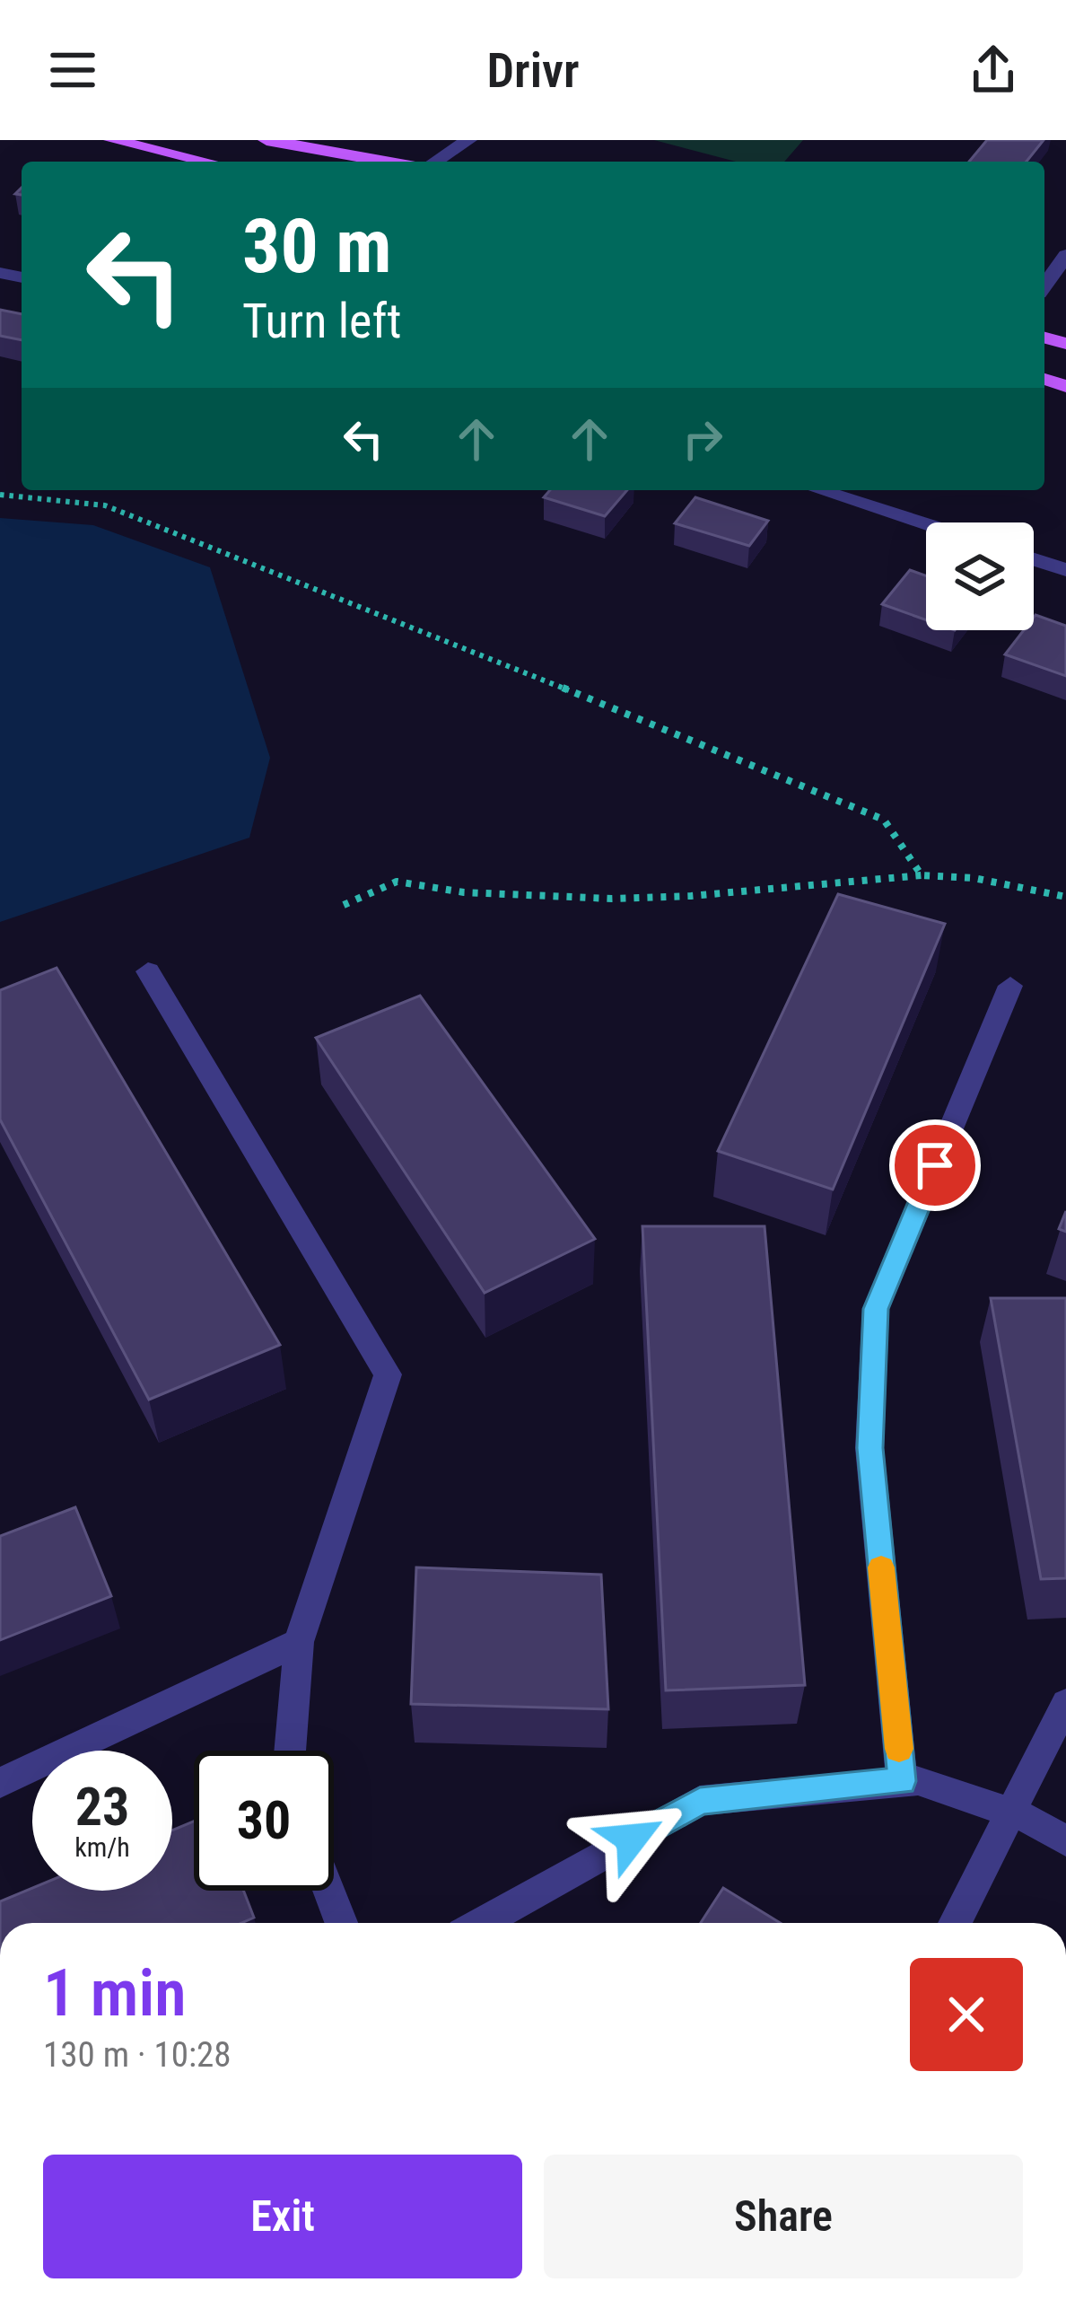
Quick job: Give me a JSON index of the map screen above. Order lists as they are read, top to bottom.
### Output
{
  "page": {
    "header": "Drivr",
    "turn": ["30 m", "Turn left"],
    "speed": "23 km/h",
    "limit": "30",
    "heading": ["1 min", "130 m · 10:28"],
    "buttons": ["Exit", "Share"]
  }
}
